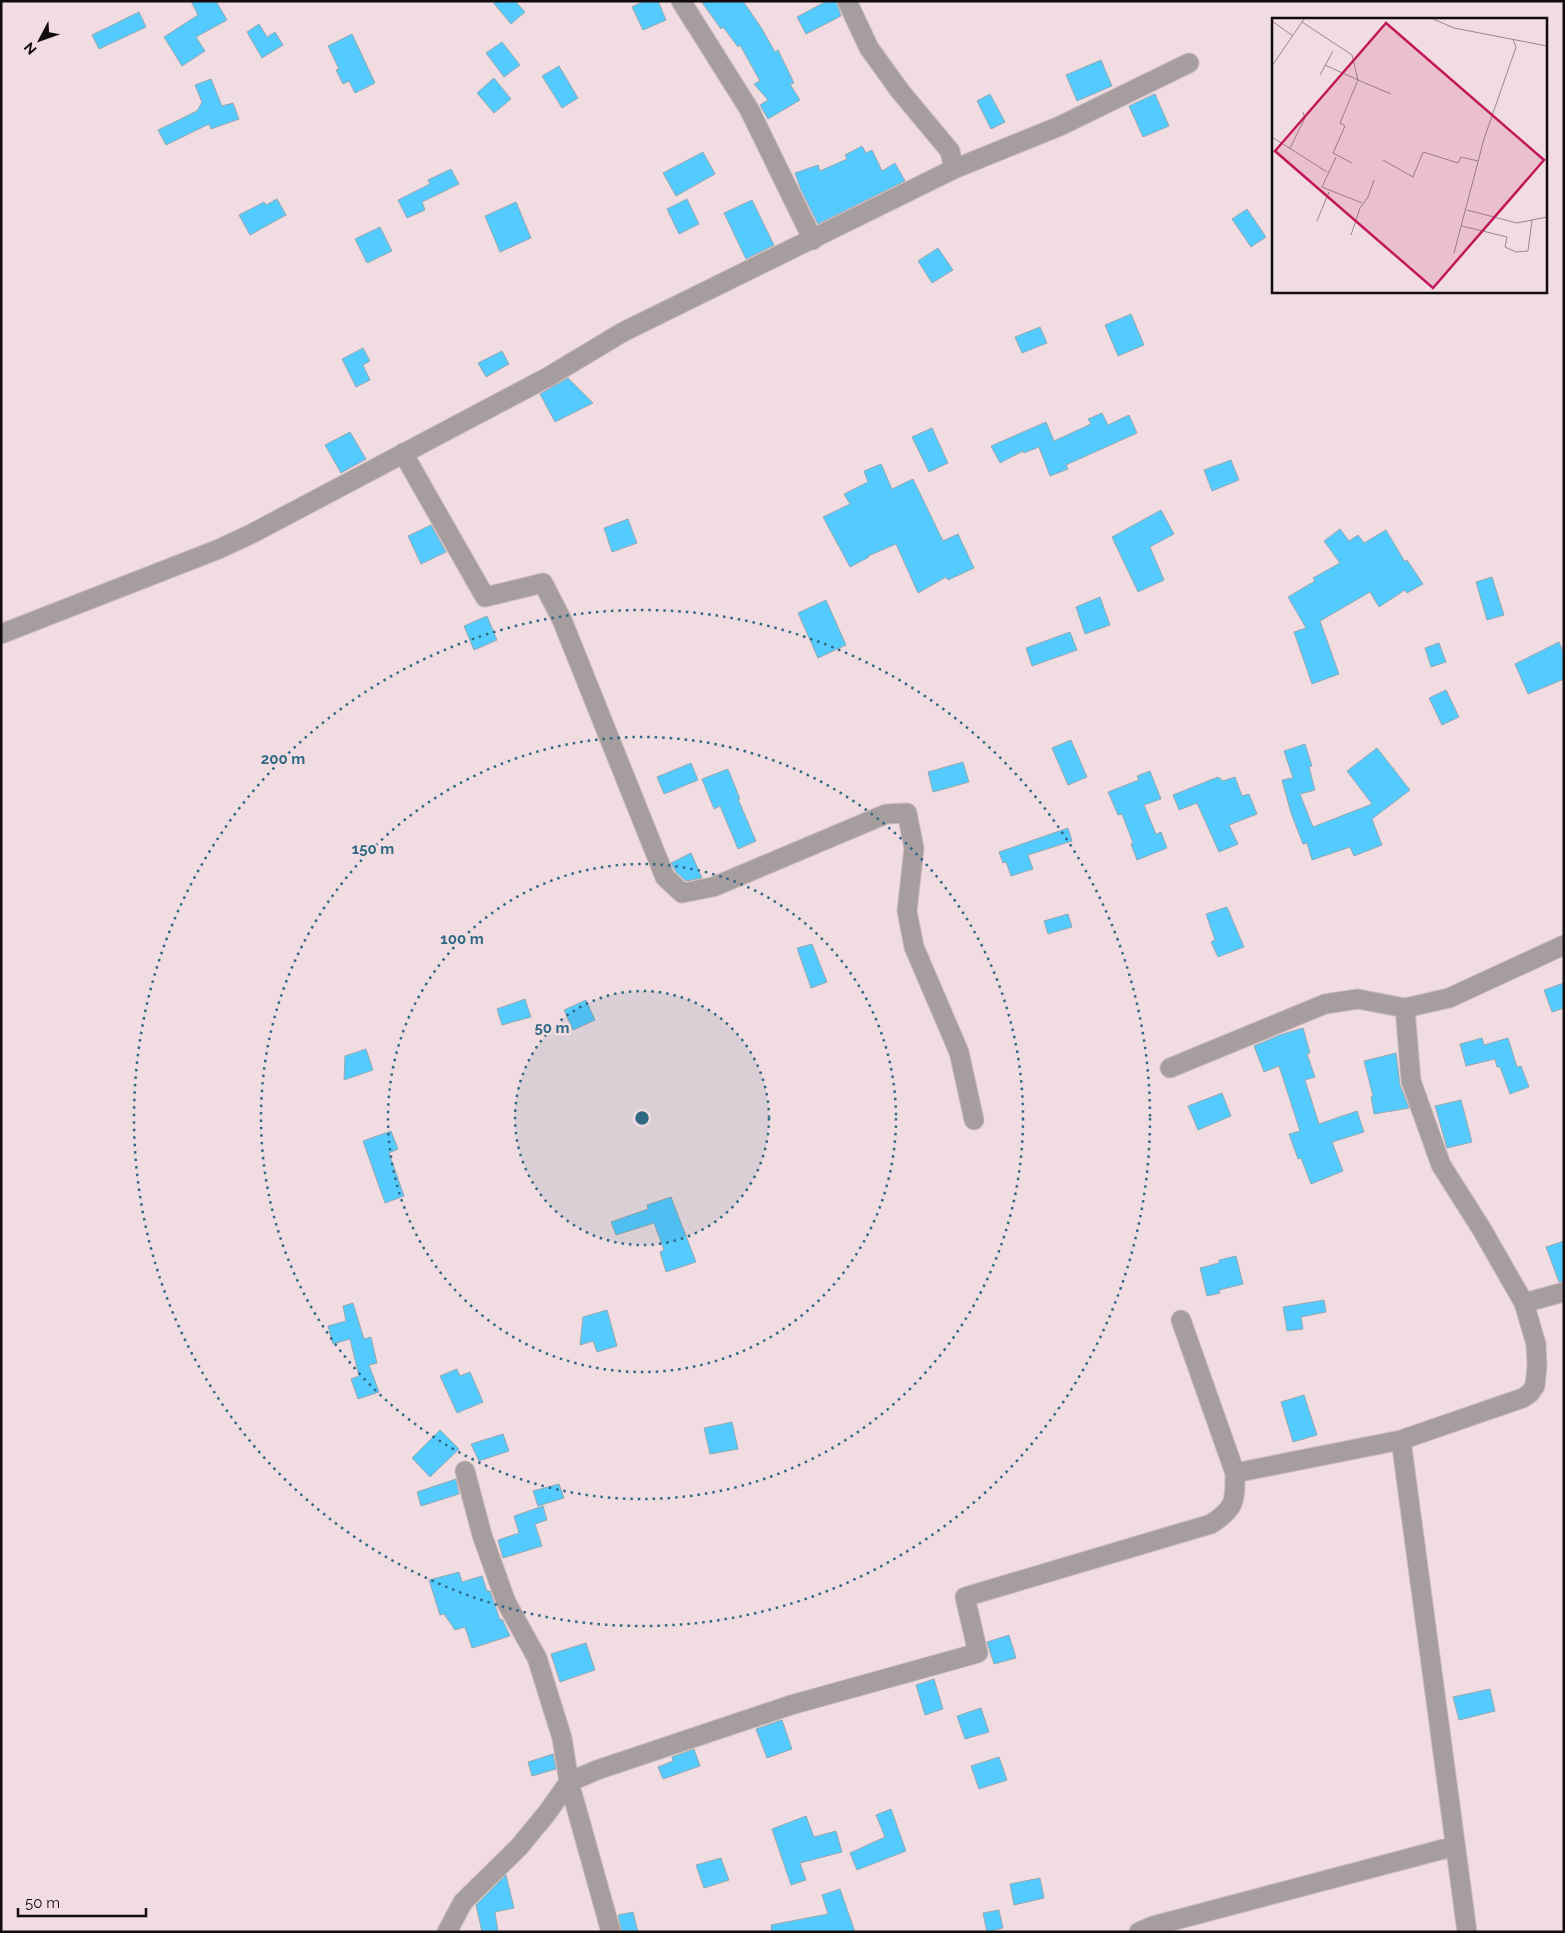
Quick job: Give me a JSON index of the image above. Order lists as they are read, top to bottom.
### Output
{
  "scale_bar": "50 m",
  "north": "bottom left",
  "rings": [
    "200 m",
    "150 m",
    "100 m",
    "50 m"
  ]
}
